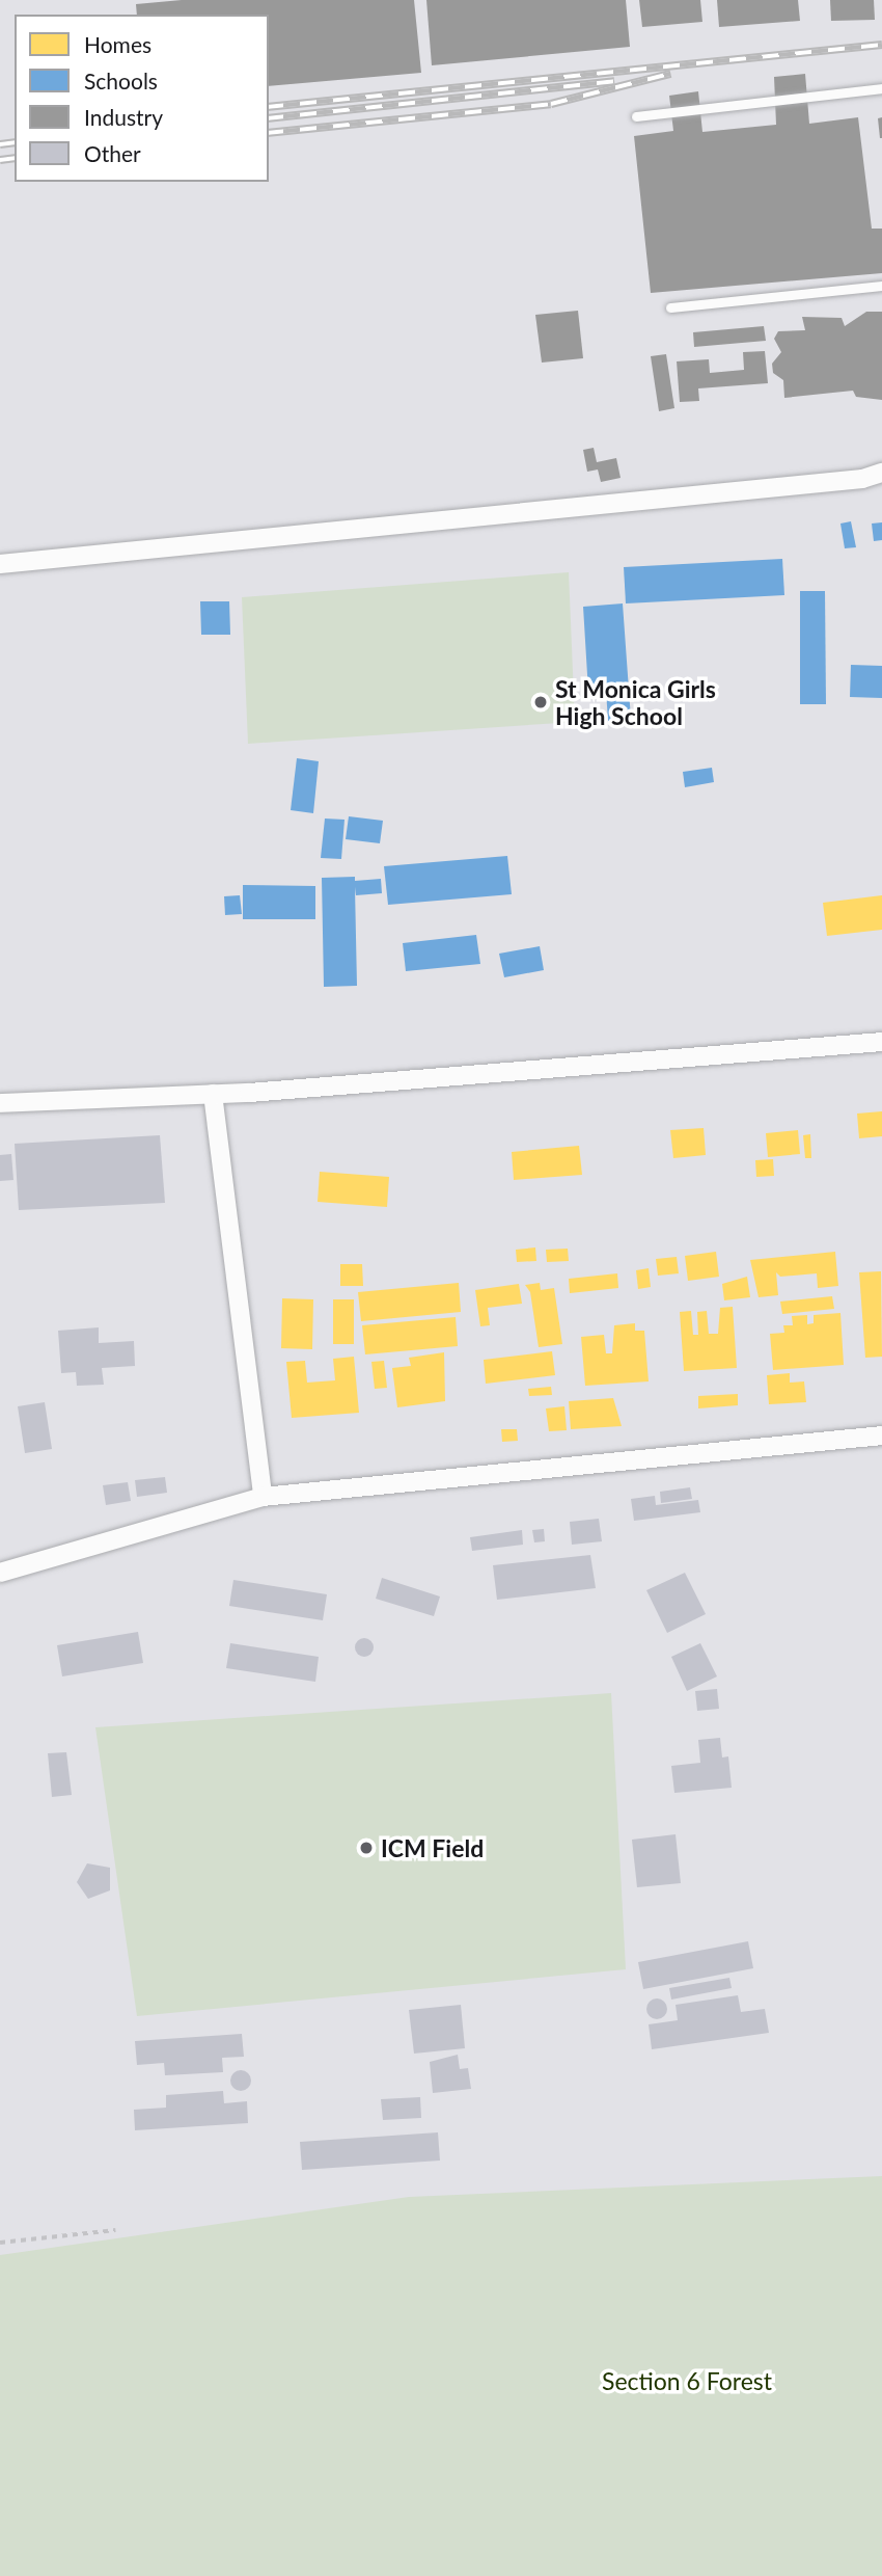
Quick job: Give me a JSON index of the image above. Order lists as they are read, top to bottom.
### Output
{
  "parks": ["Section 6 Forest"],
  "places": ["St Monica Girls High School", "ICM Field"],
  "legend": [
    "Homes",
    "Schools",
    "Industry",
    "Other"
  ]
}
